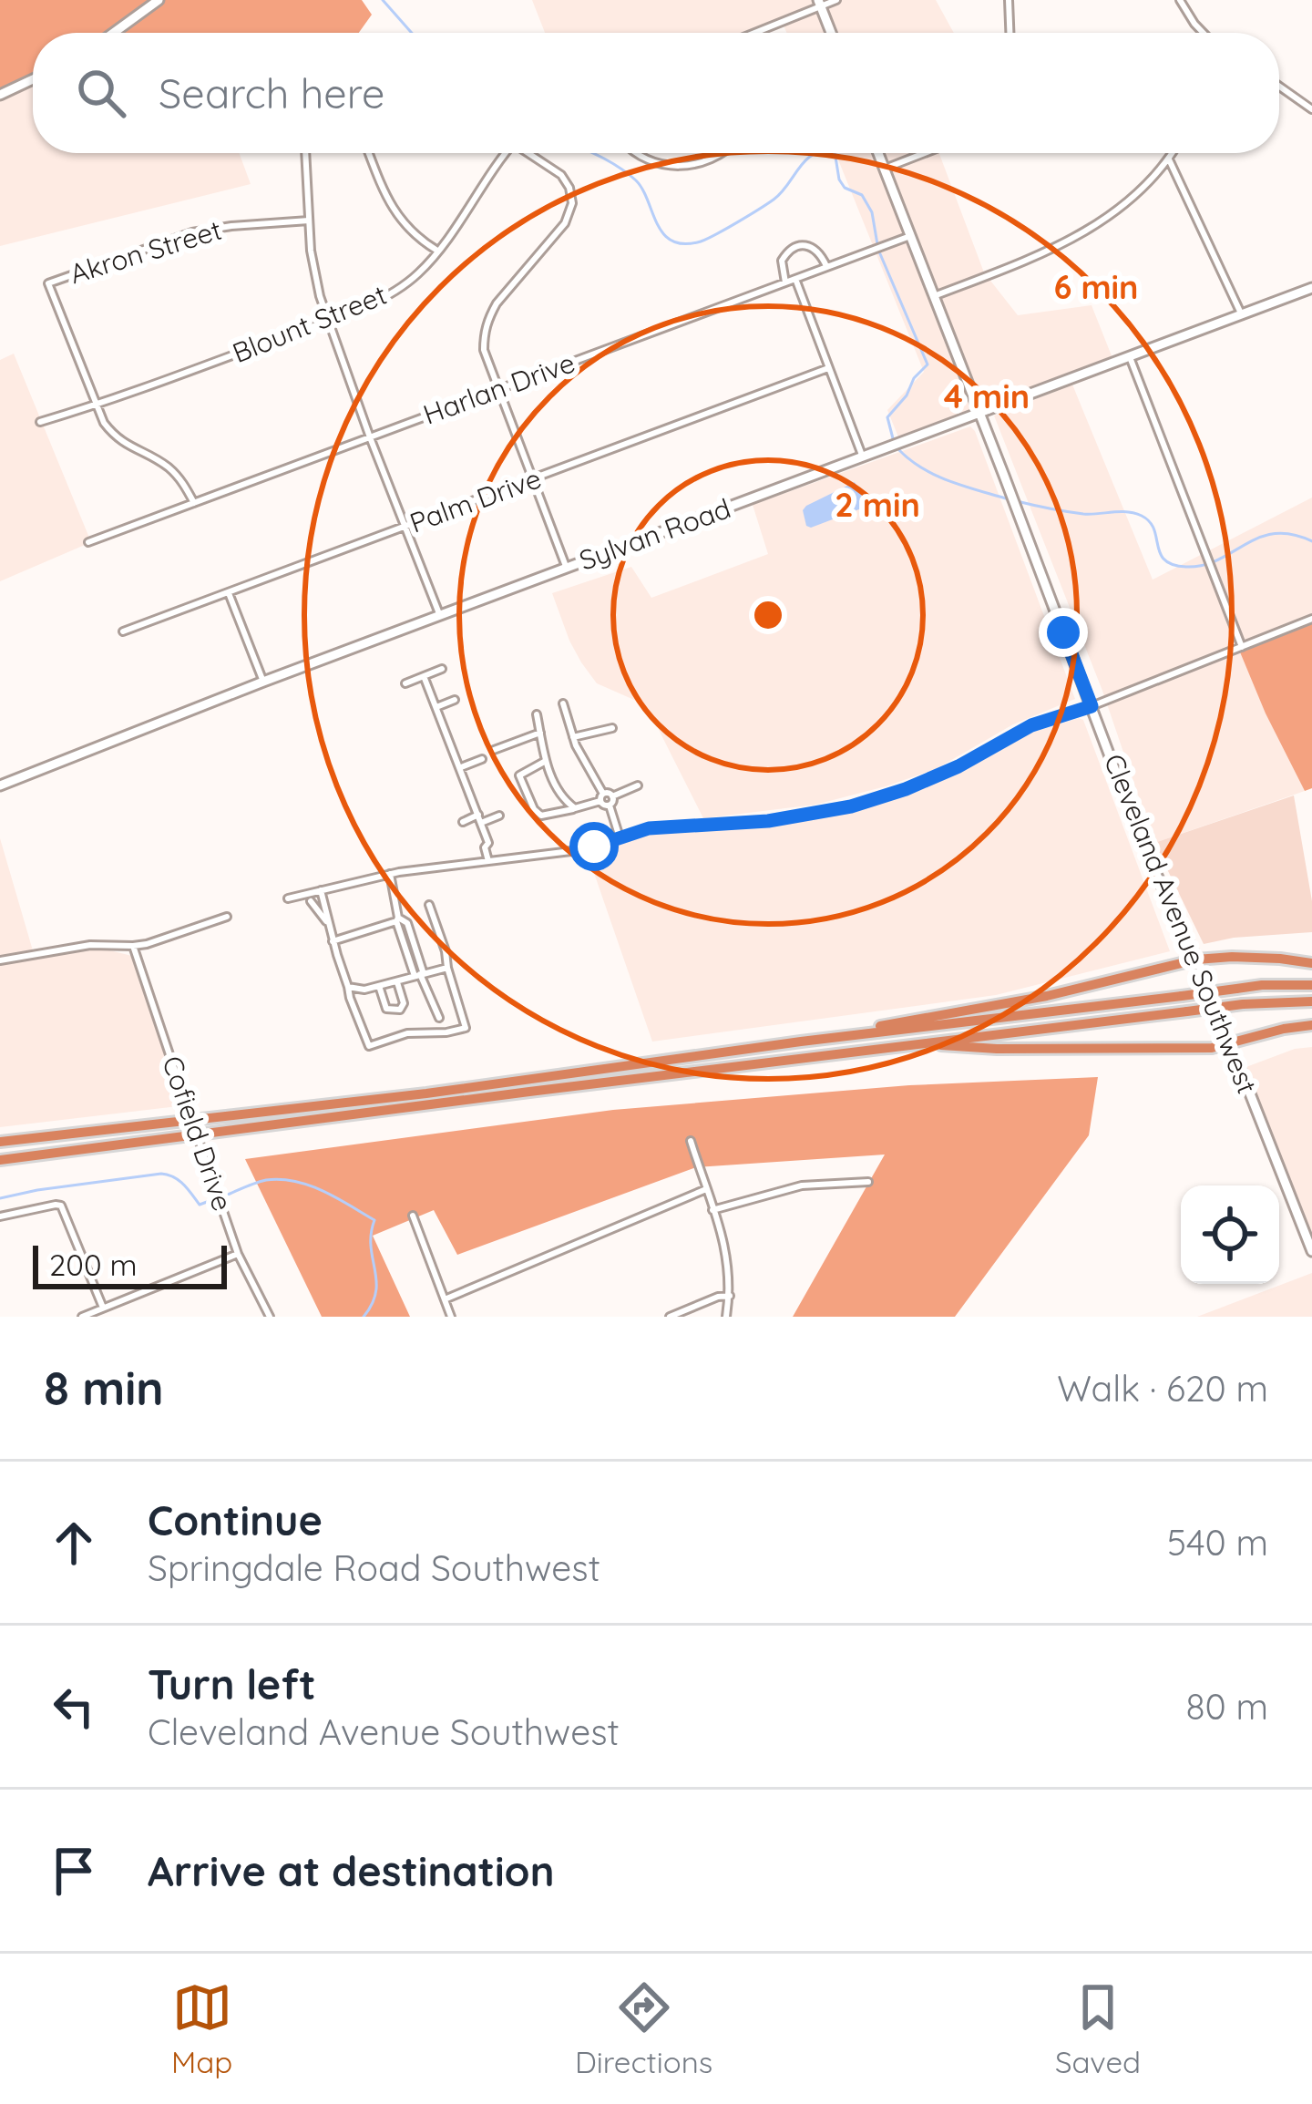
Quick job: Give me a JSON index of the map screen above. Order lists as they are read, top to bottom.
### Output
{
  "streets": {
    "main road": ["Sylvan Road", "Cleveland Avenue Southwest"],
    "street": [
      "Akron Street",
      "Blount Street",
      "Harlan Drive",
      "Palm Drive",
      "Cofield Drive"
    ]
  },
  "crossings": [
    ["Akron Street", "Blount Street"],
    ["Harlan Drive", "Cleveland Avenue Southwest"],
    ["Sylvan Road", "Cleveland Avenue Southwest"]
  ],
  "scale_bar": "200 m",
  "page": {
    "search": "Search here",
    "scale": "200 m",
    "heading": ["8 min", "Walk · 620 m"],
    "list": [
      ["Continue", "Springdale Road Southwest", "540 m"],
      ["Turn left", "Cleveland Avenue Southwest", "80 m"],
      "Arrive at destination"
    ],
    "nav": ["Map", "Directions", "Saved"]
  },
  "rings": ["6 min", "4 min", "2 min"]
}
